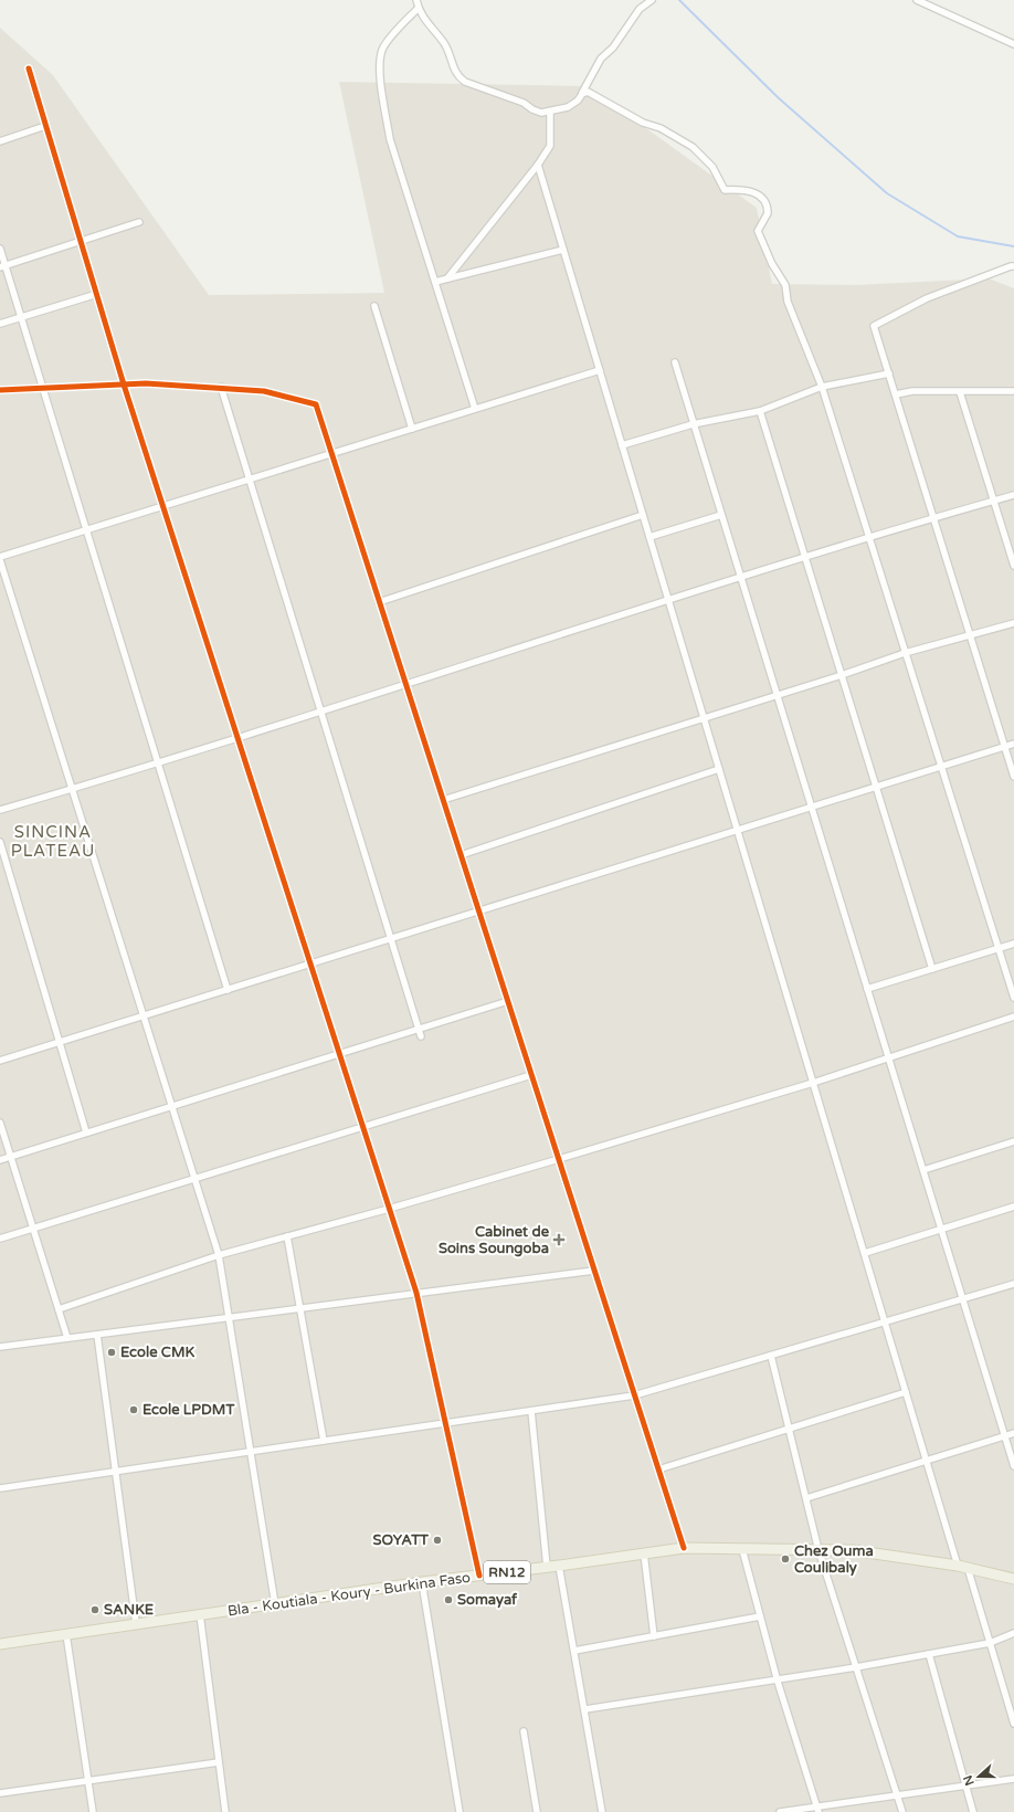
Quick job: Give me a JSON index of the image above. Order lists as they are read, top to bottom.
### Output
{
  "streets": {
    "main road": ["RN12", "Bla - Koutiala - Koury - Burkina Faso"]
  },
  "districts": ["SINCINA PLATEAU"],
  "places": {
    "health": ["Cabinet de Soins Soungoba"],
    "other": [
      "Ecole CMK",
      "Ecole LPDMT",
      "SOYATT",
      "Chez Ouma Coulibaly",
      "Somayaf",
      "SANKE"
    ]
  },
  "north": "left"
}
